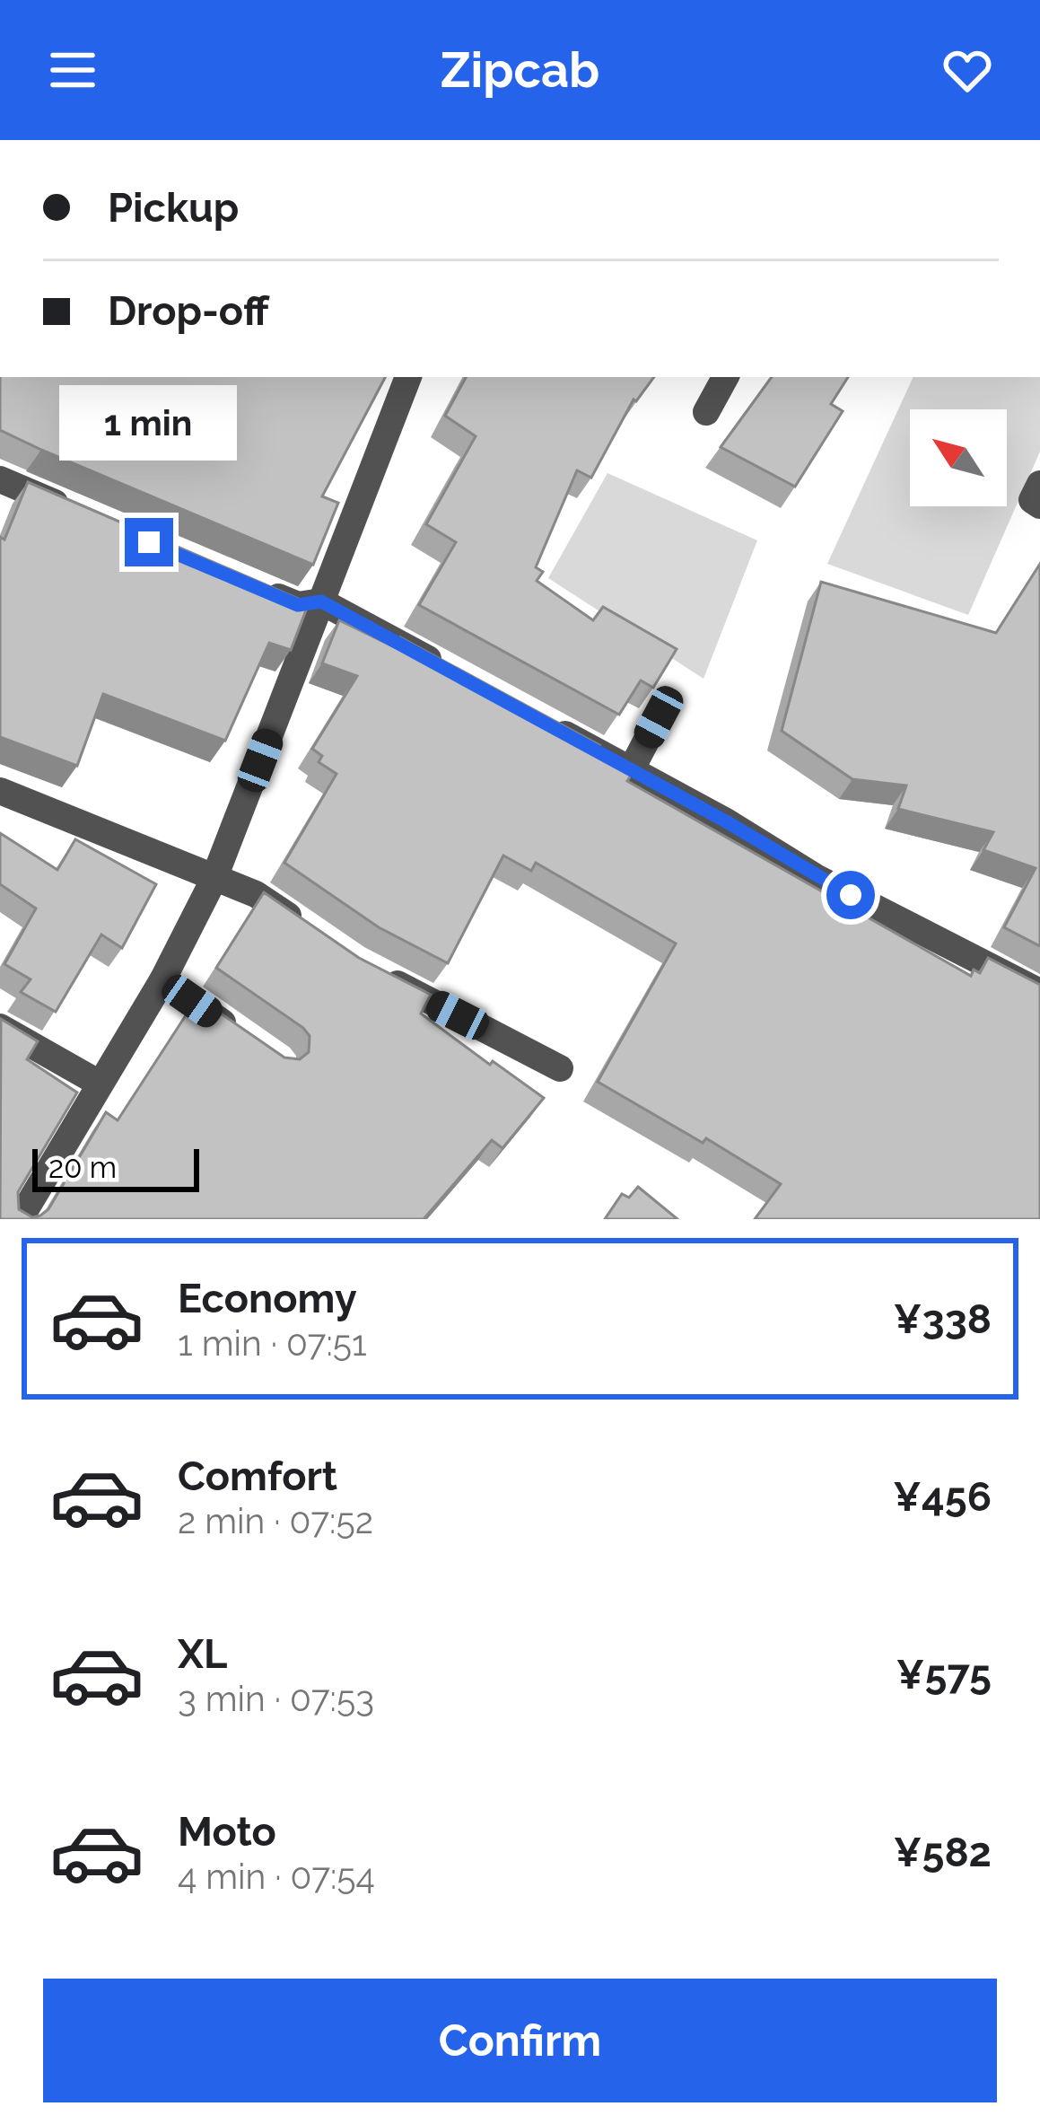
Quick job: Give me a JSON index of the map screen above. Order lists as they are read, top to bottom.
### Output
{
  "scale_bar": "20 m",
  "north": "top left",
  "page": {
    "header": "Zipcab",
    "banner": ["Pickup", "Drop-off"],
    "bubble": "1 min",
    "scale": "20 m",
    "list": [
      {
        "name": "Economy",
        "note": "1 min · 07:51",
        "value": "¥338"
      },
      {
        "name": "Comfort",
        "note": "2 min · 07:52",
        "value": "¥456"
      },
      {
        "name": "XL",
        "note": "3 min · 07:53",
        "value": "¥575"
      },
      {
        "name": "Moto",
        "note": "4 min · 07:54",
        "value": "¥582"
      }
    ],
    "buttons": "Confirm"
  }
}
